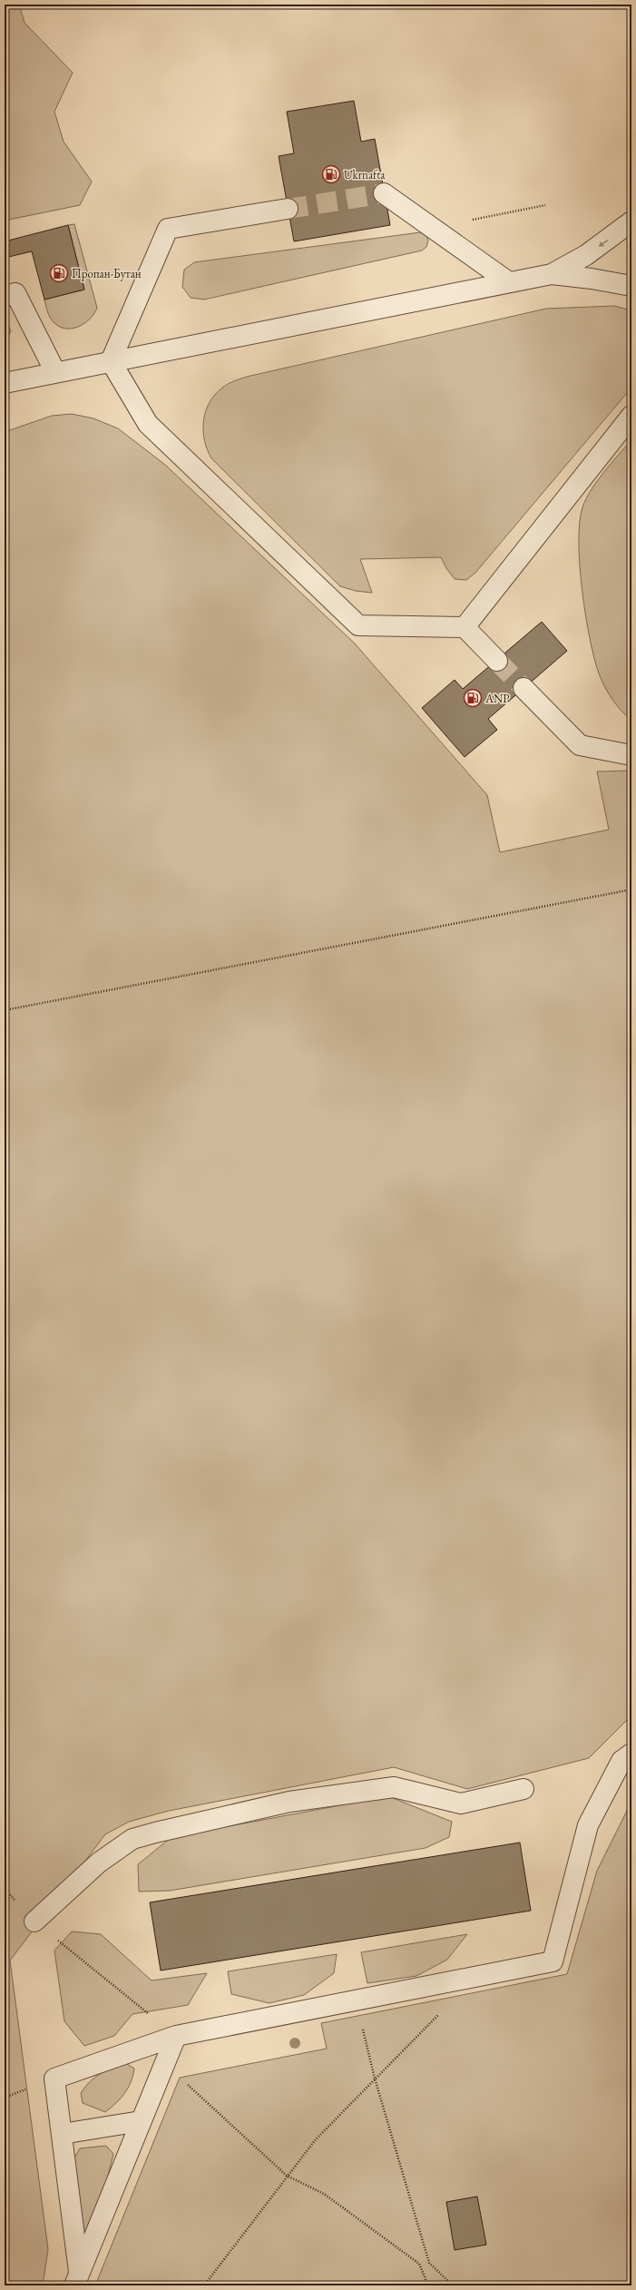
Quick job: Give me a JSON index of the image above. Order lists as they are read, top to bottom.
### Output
{
  "places": {
    "fuel station": ["Ukrnafta", "Пропан-Бутан", "ANP"]
  }
}
